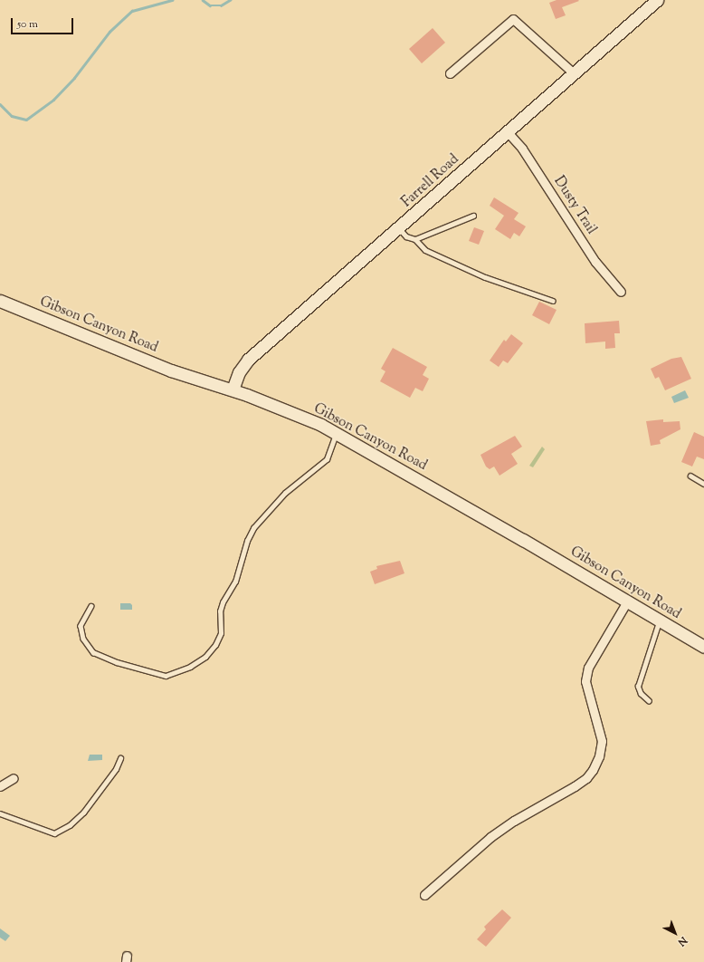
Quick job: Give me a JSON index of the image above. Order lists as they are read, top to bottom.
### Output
{
  "streets": {
    "main road": ["Farrell Road", "Gibson Canyon Road"],
    "street": ["Dusty Trail"]
  },
  "crossings": [
    ["Farrell Road", "Dusty Trail"],
    ["Farrell Road", "Gibson Canyon Road"]
  ],
  "scale_bar": "50 m",
  "north": "bottom right"
}
